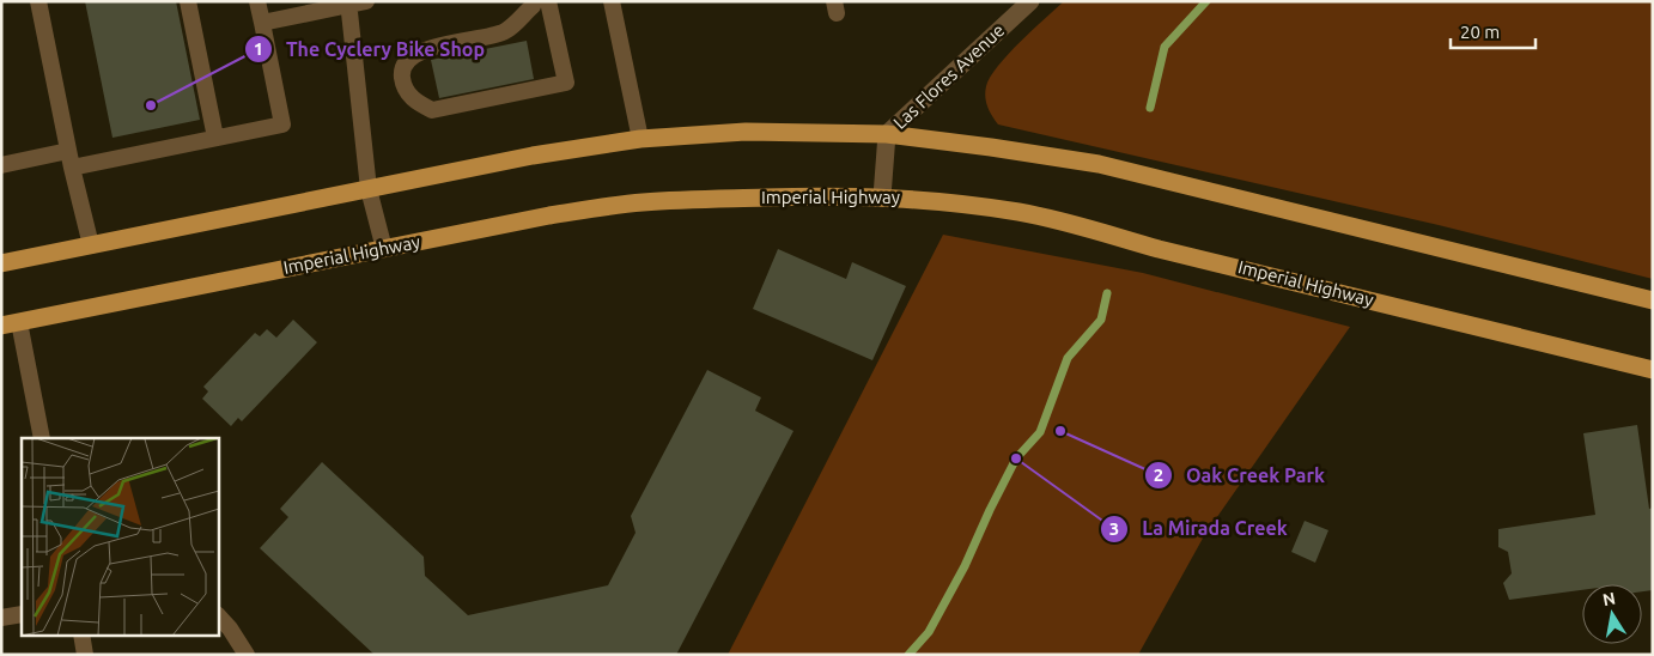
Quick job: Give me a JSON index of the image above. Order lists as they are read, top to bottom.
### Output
{
  "streets": {
    "main road": ["Imperial Highway"],
    "street": ["Las Flores Avenue"]
  },
  "crossings": [
    ["Las Flores Avenue", "Imperial Highway"]
  ],
  "places": ["The Cyclery Bike Shop", "Oak Creek Park", "La Mirada Creek"],
  "scale_bar": "20 m",
  "north": "top"
}
